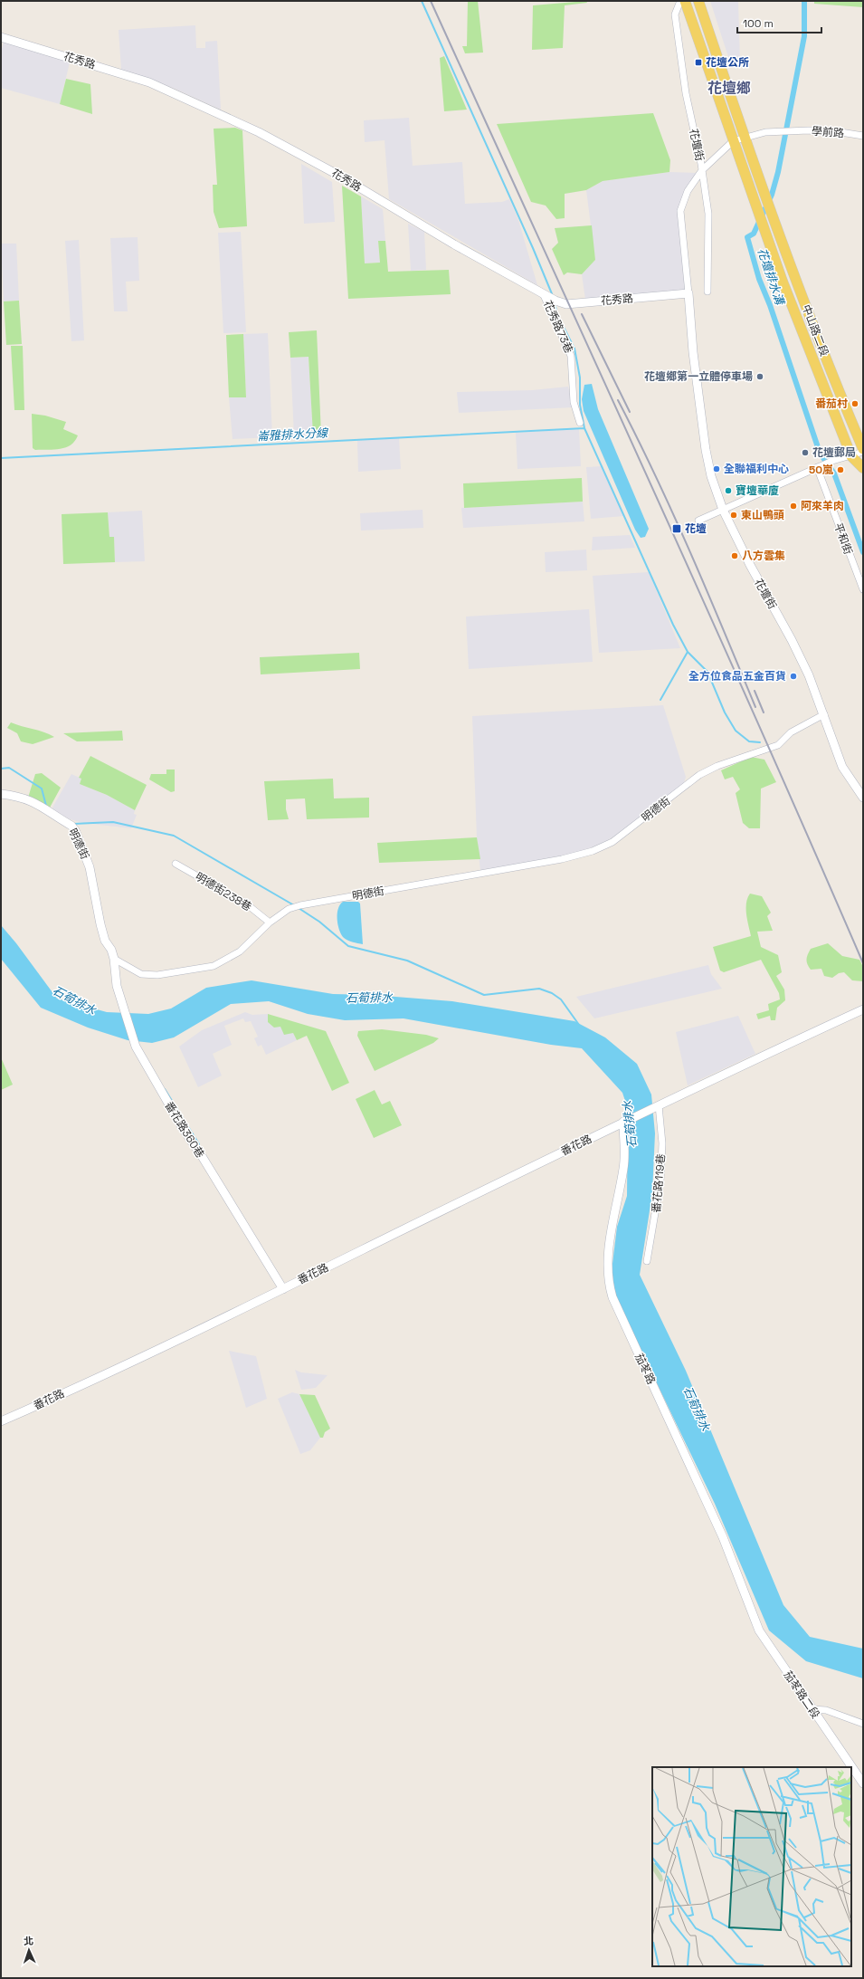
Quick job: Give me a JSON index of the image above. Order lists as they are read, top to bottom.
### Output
{
  "streets": {
    "main road": ["中山路二段"],
    "street": [
      "花秀路",
      "學前路",
      "花壇街",
      "花秀路73巷",
      "平和街",
      "明德街",
      "明德街238巷",
      "番花路360巷",
      "番花路",
      "番花路119巷",
      "茄苳路",
      "茄苳路二段"
    ]
  },
  "crossings": [
    ["花秀路", "花壇街"],
    ["花秀路", "花秀路73巷"],
    ["學前路", "中山路二段"],
    ["花壇街", "明德街"],
    ["明德街", "明德街238巷"],
    ["明德街", "番花路360巷"],
    ["番花路360巷", "番花路"],
    ["番花路", "番花路119巷"],
    ["番花路", "茄苳路"],
    ["茄苳路", "茄苳路二段"]
  ],
  "districts": ["花壇鄉"],
  "water": ["花壇排水溝", "崙雅排水分線", "石筍排水"],
  "places": {
    "transit": ["花壇公所", "花壇"],
    "other": [
      "花壇鄉第一立體停車場",
      "番茄村",
      "花壇郵局",
      "全聯福利中心",
      "50嵐",
      "寶壇華廈",
      "阿來羊肉",
      "東山鴨頭",
      "八方雲集",
      "全方位食品五金百貨"
    ]
  },
  "scale_bar": "100 m",
  "north": "top"
}
